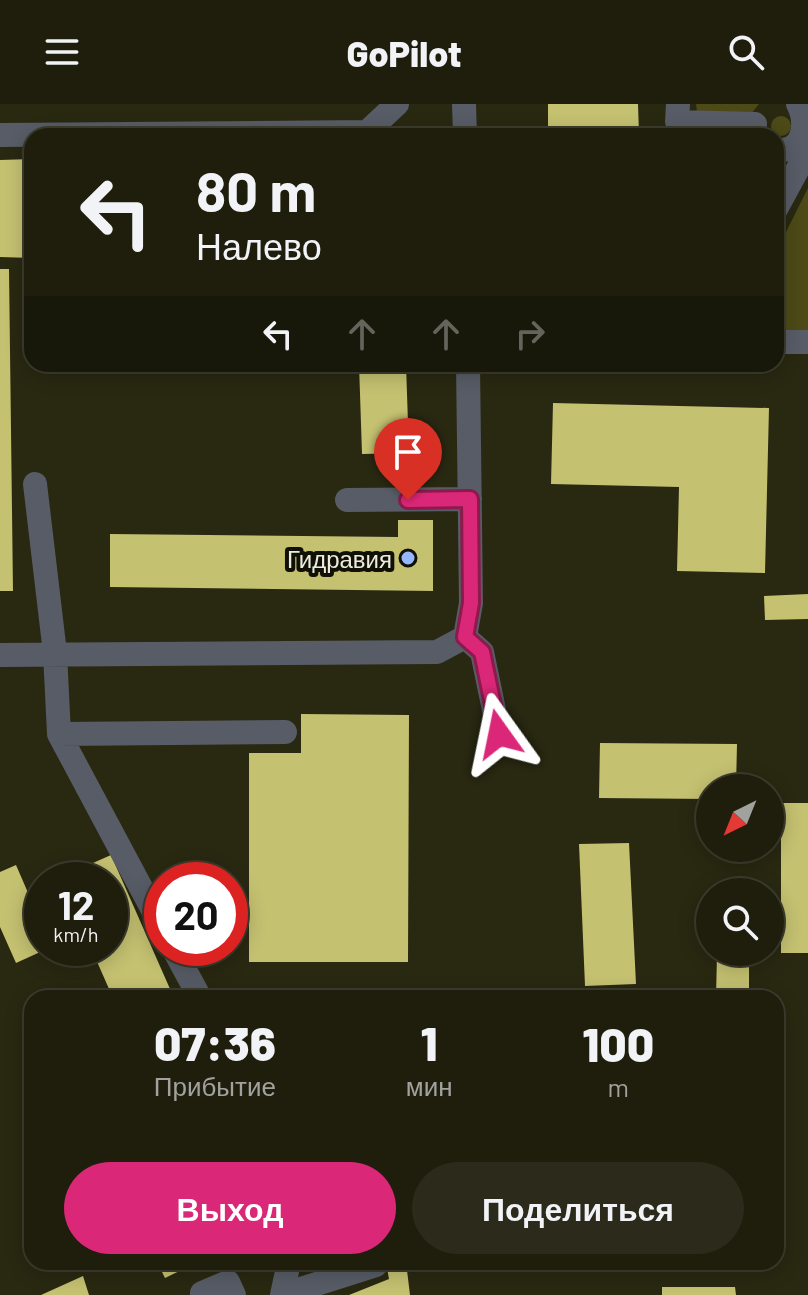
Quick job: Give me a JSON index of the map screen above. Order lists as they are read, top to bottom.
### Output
{
  "places": ["Гидравия"],
  "north": "bottom left",
  "page": {
    "header": "GoPilot",
    "turn": ["80 m", "Налево"],
    "speed": "12 km/h",
    "limit": "20",
    "eta": [
      "07:36",
      "Прибытие",
      "1",
      "мин",
      "100",
      "m"
    ],
    "buttons": ["Выход", "Поделиться"]
  }
}
